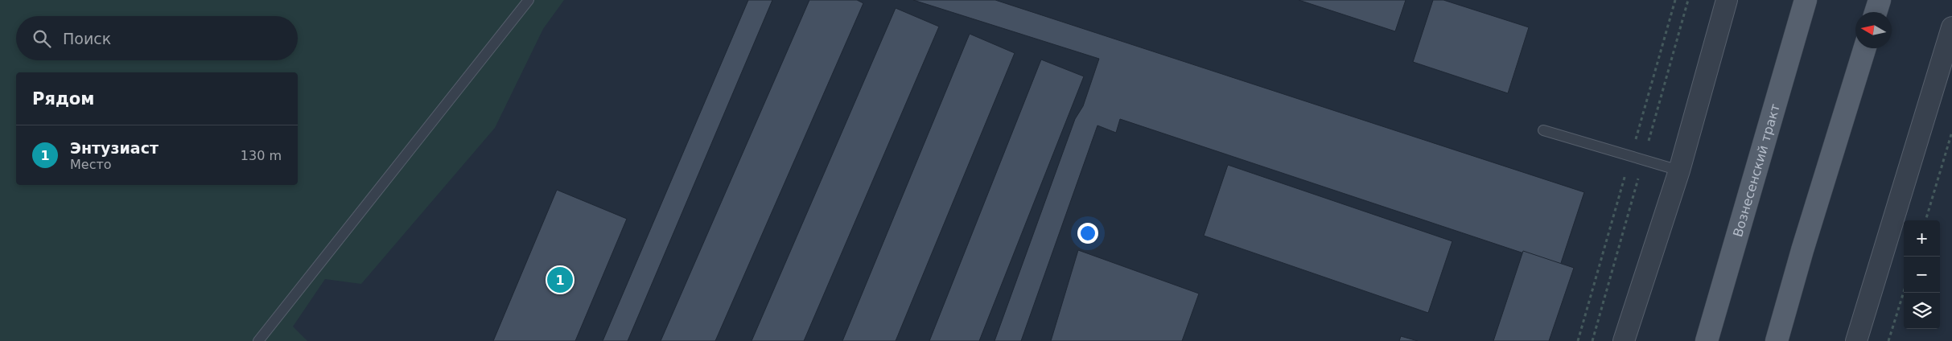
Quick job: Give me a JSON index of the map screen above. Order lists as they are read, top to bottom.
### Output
{
  "streets": {
    "main road": ["Вознесенский тракт"]
  },
  "north": "left",
  "page": {
    "search": "Поиск",
    "heading": "Рядом",
    "list": [
      {
        "mark": "1",
        "name": "Энтузиаст",
        "note": "Место",
        "value": "130 m"
      }
    ],
    "map_buttons": ["+", "−"],
    "pins": "1"
  }
}
